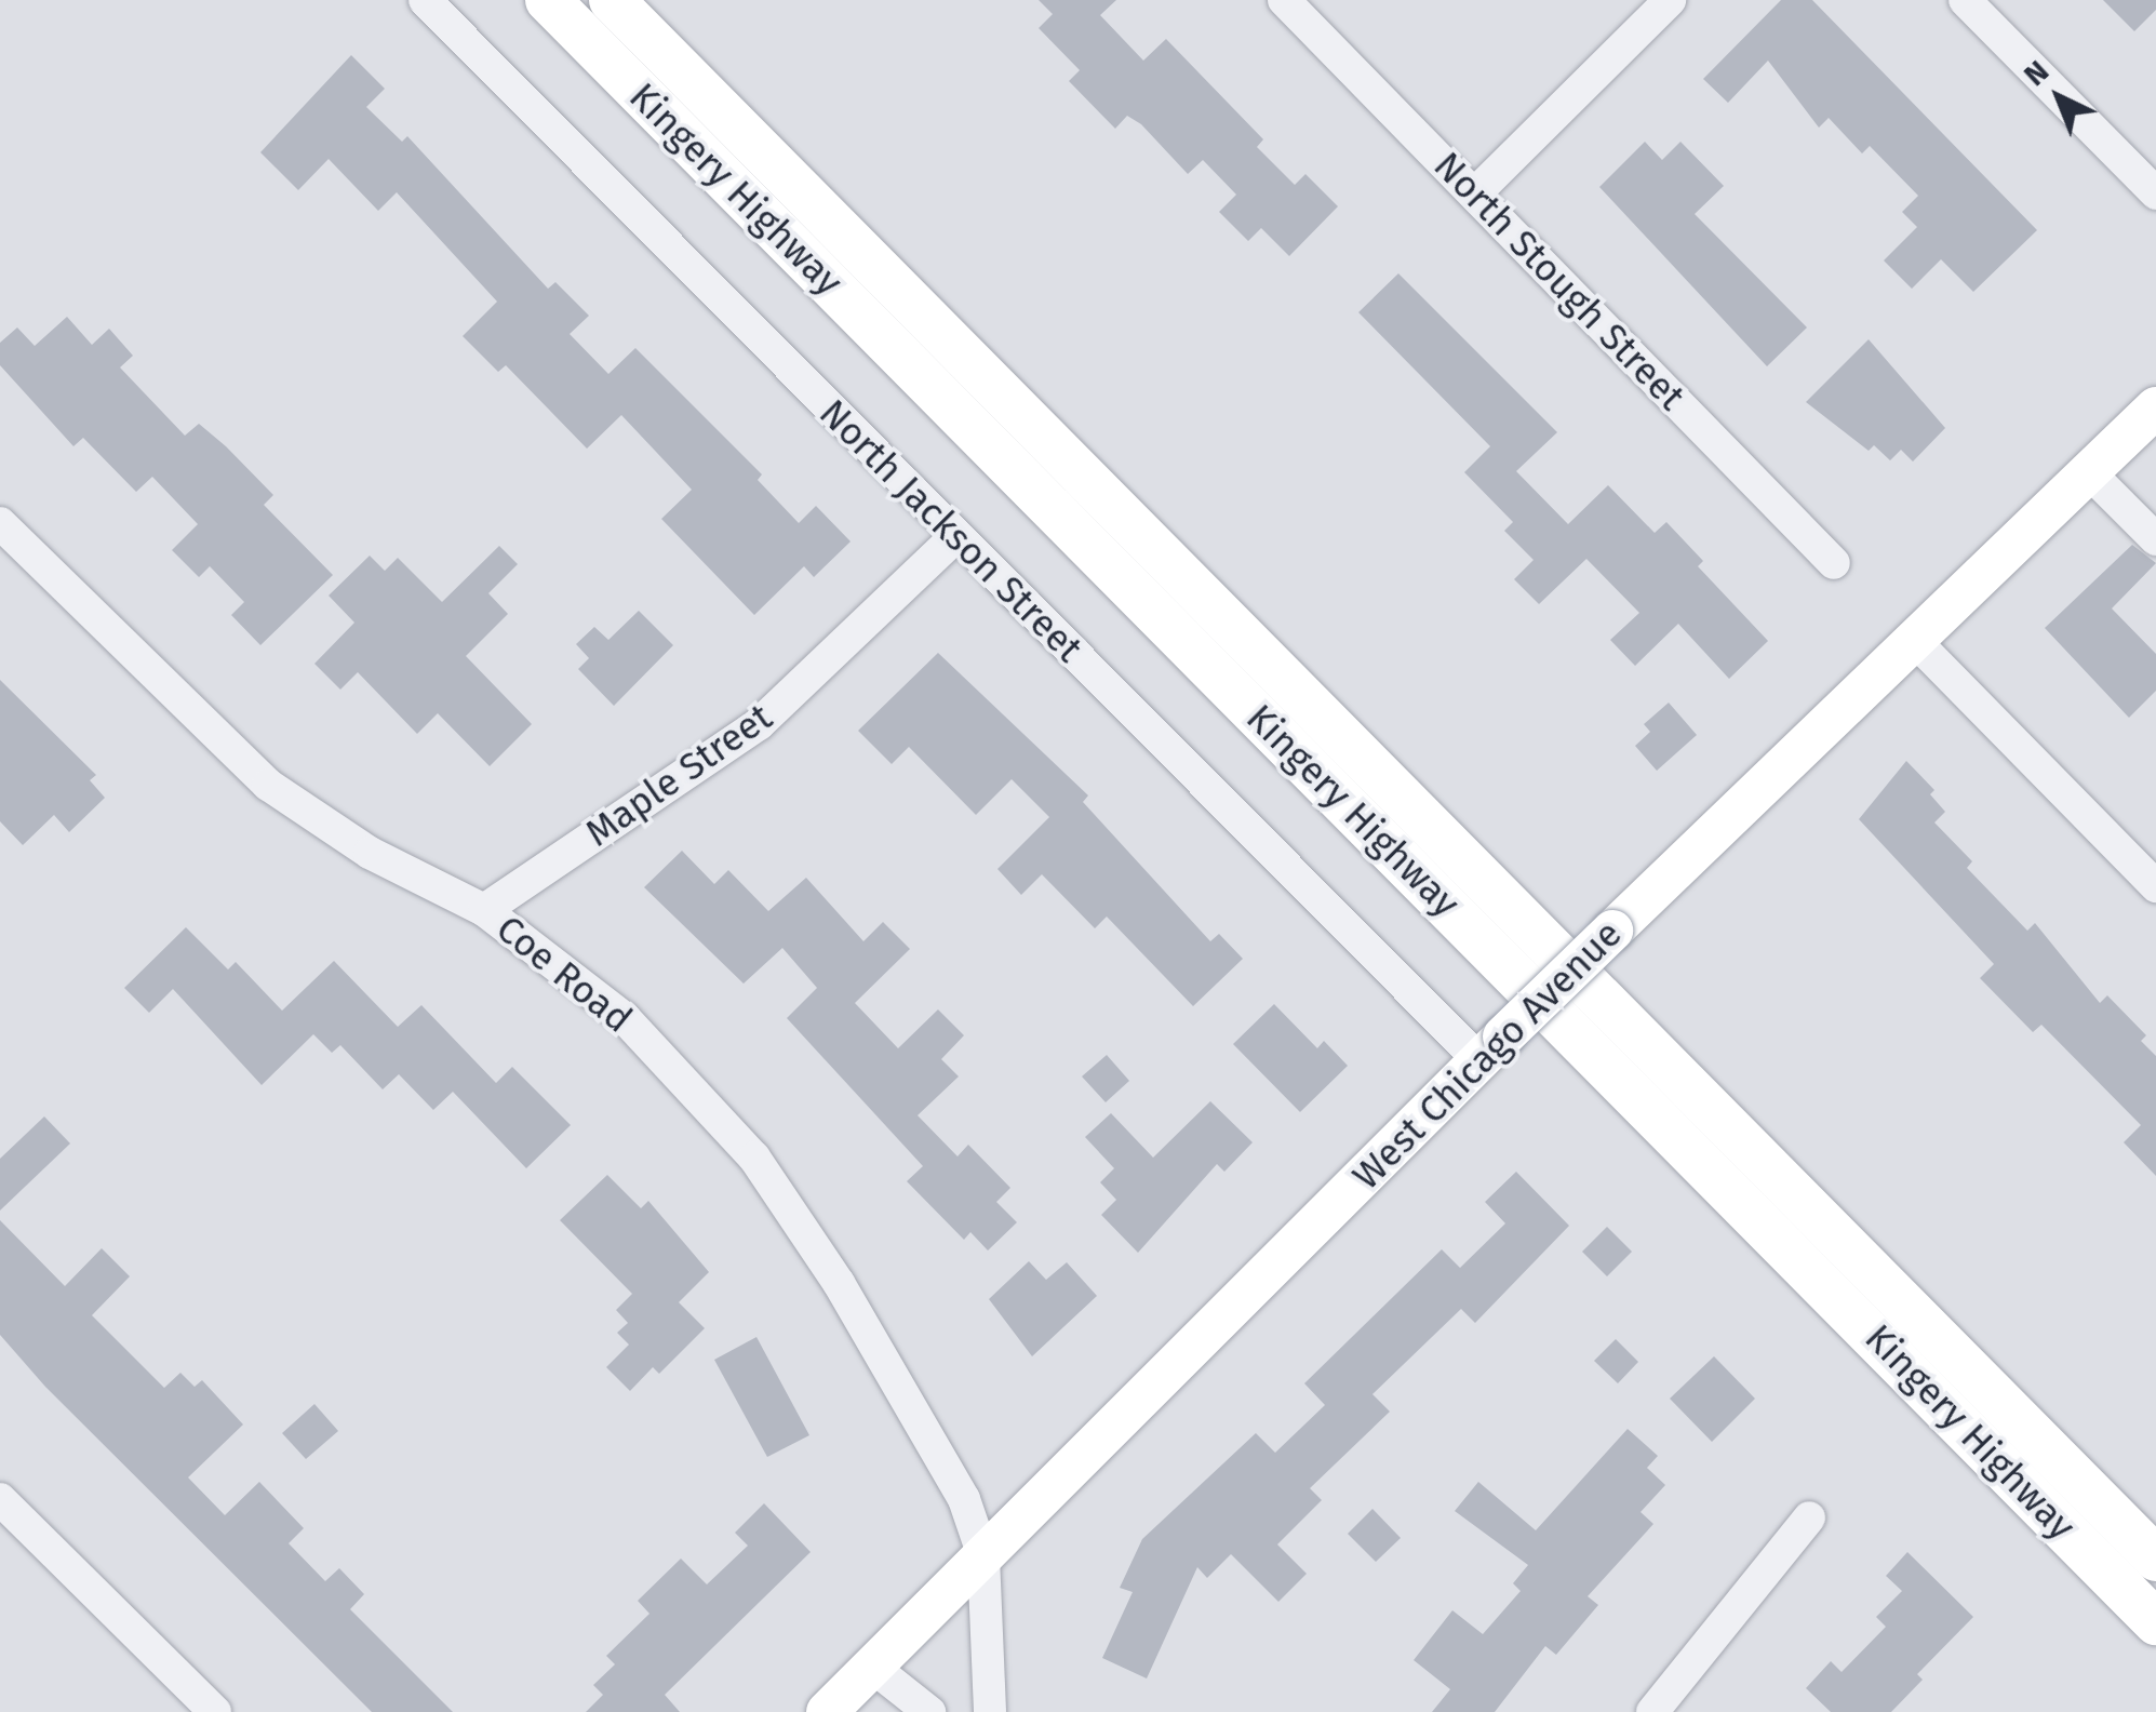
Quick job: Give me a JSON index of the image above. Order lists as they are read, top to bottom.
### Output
{
  "streets": {
    "highway": ["Kingery Highway"],
    "main road": ["West Chicago Avenue"],
    "street": [
      "North Stough Street",
      "North Jackson Street",
      "Maple Street",
      "Coe Road"
    ]
  },
  "crossings": [
    ["North Jackson Street", "Maple Street"],
    ["North Jackson Street", "West Chicago Avenue"],
    ["Maple Street", "Coe Road"],
    ["Coe Road", "West Chicago Avenue"]
  ],
  "north": "top left"
}
